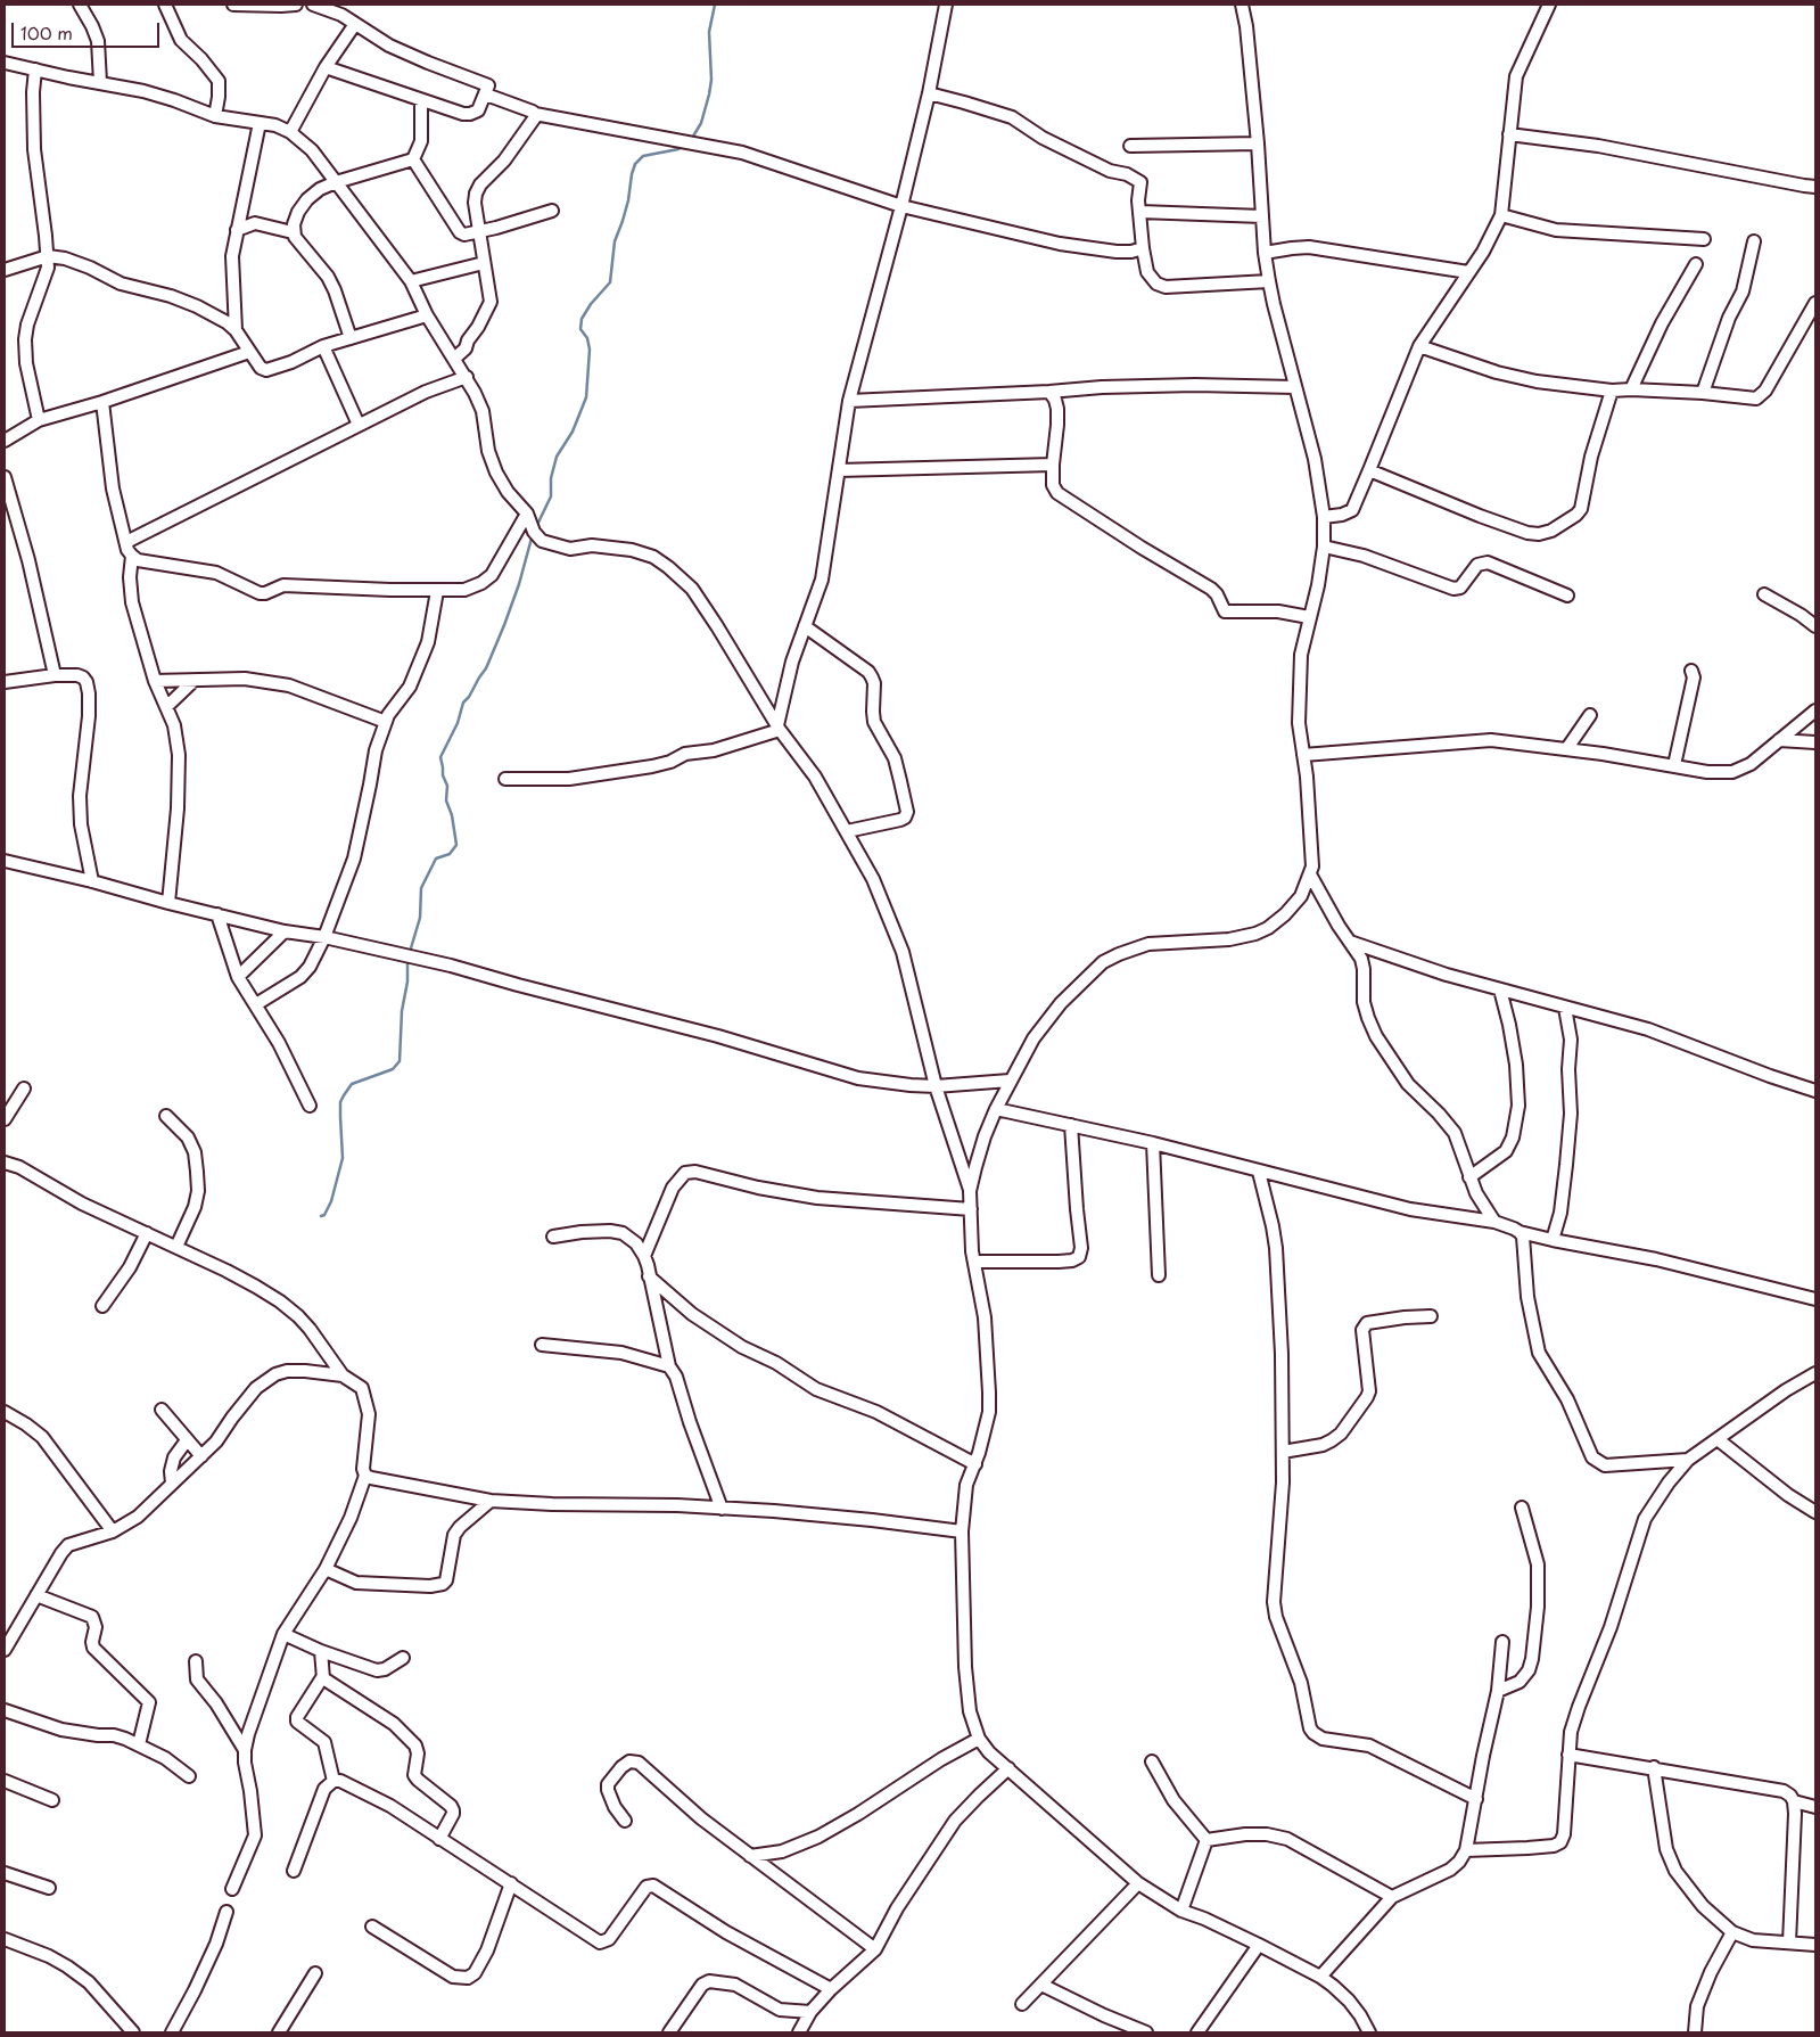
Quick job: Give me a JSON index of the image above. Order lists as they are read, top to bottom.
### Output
{
  "scale_bar": "100 m"
}
